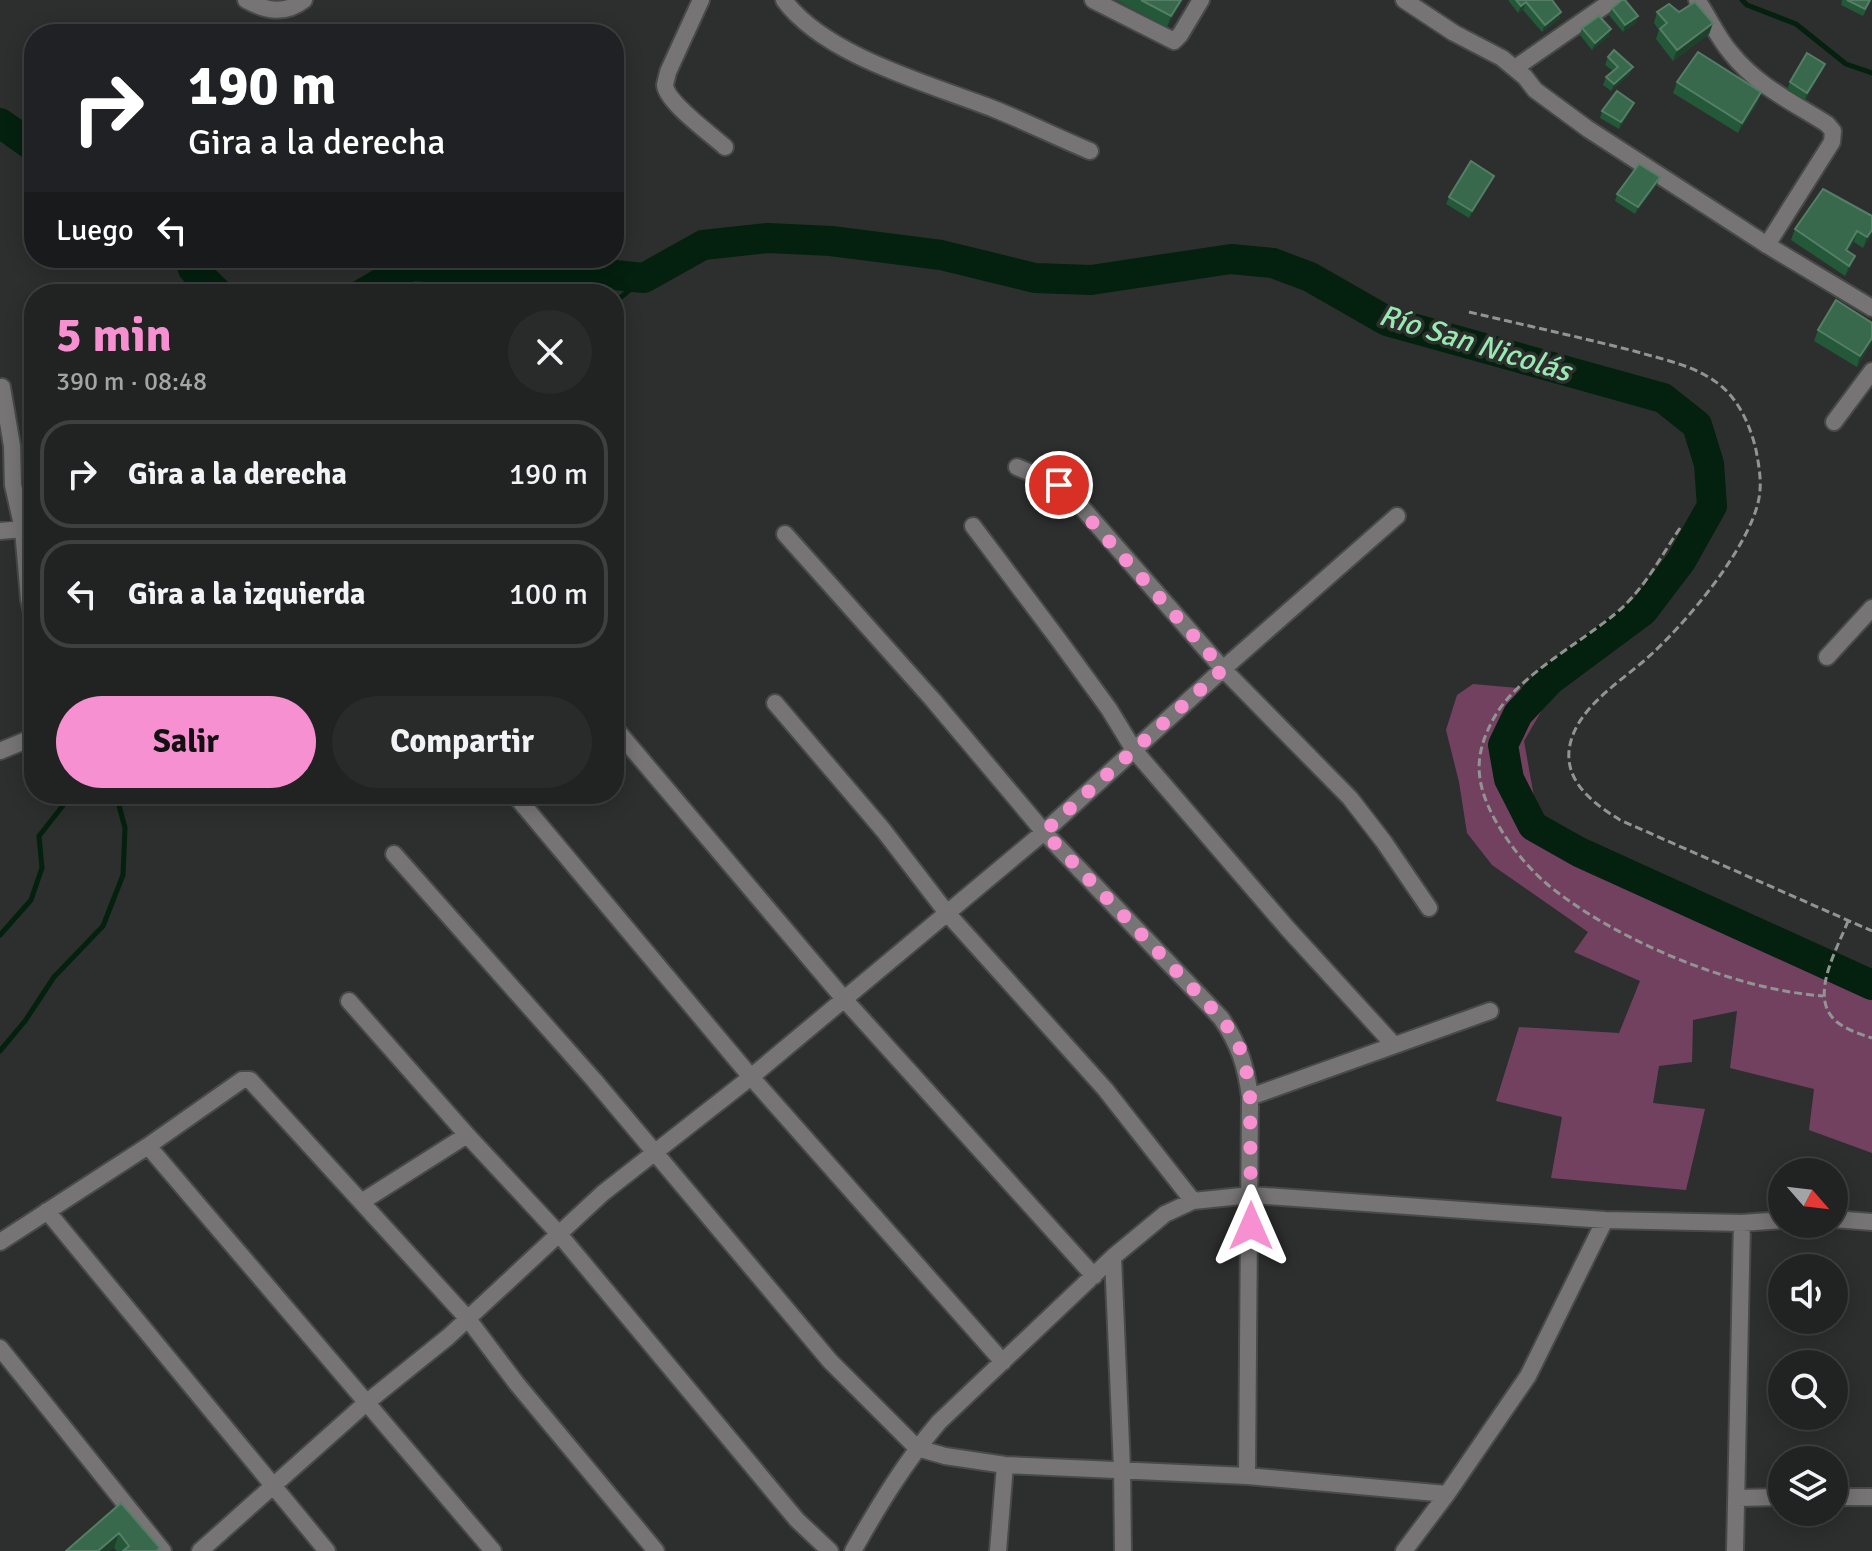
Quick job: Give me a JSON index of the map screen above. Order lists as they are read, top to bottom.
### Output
{
  "water": ["Río San Nicolás"],
  "north": "bottom right",
  "page": {
    "turn": ["190 m", "Gira a la derecha"],
    "then": "Luego",
    "heading": ["5 min", "390 m · 08:48"],
    "list": [
      {
        "name": "Gira a la derecha",
        "value": "190 m"
      },
      {
        "name": "Gira a la izquierda",
        "value": "100 m"
      }
    ],
    "buttons": ["Salir", "Compartir"]
  }
}
